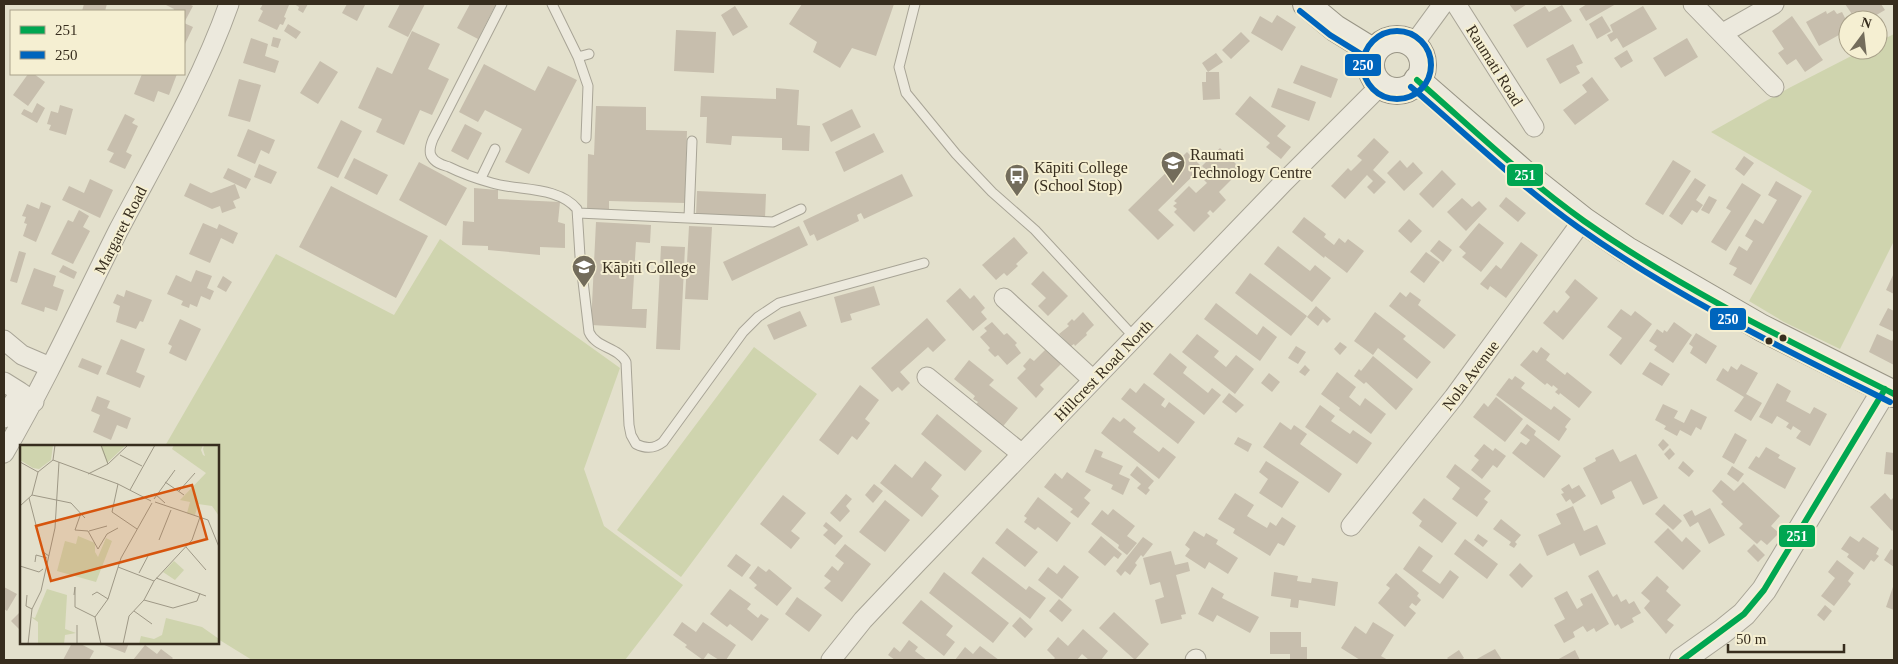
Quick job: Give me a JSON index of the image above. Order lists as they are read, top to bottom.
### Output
{
  "streets": {
    "street": [
      "Raumati Road",
      "Margaret Road",
      "Hillcrest Road North",
      "Nola Avenue"
    ]
  },
  "places": {
    "school or university": ["Raumati Technology Centre", "Kāpiti College"],
    "bus stop": ["Kāpiti College (School Stop)"]
  },
  "lines": ["transit line 250", "transit line 251"],
  "legend": ["251", "250"],
  "scale_bar": "50 m",
  "north": "top"
}
